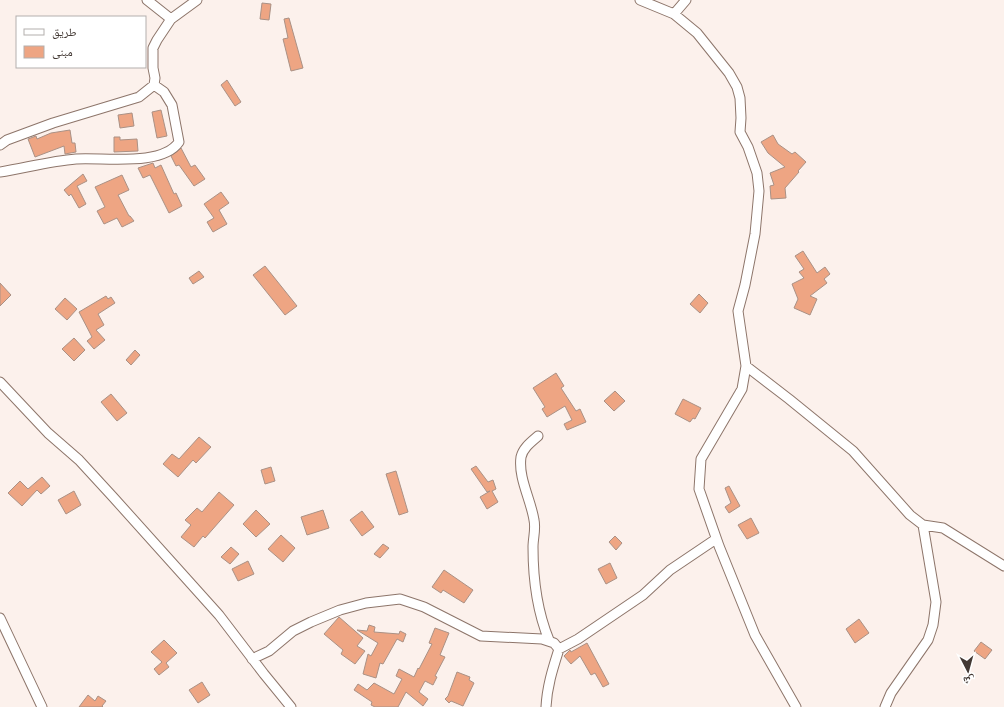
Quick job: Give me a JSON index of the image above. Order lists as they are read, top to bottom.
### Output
{
  "legend": ["طريق", "مبنى"],
  "north": "bottom"
}
